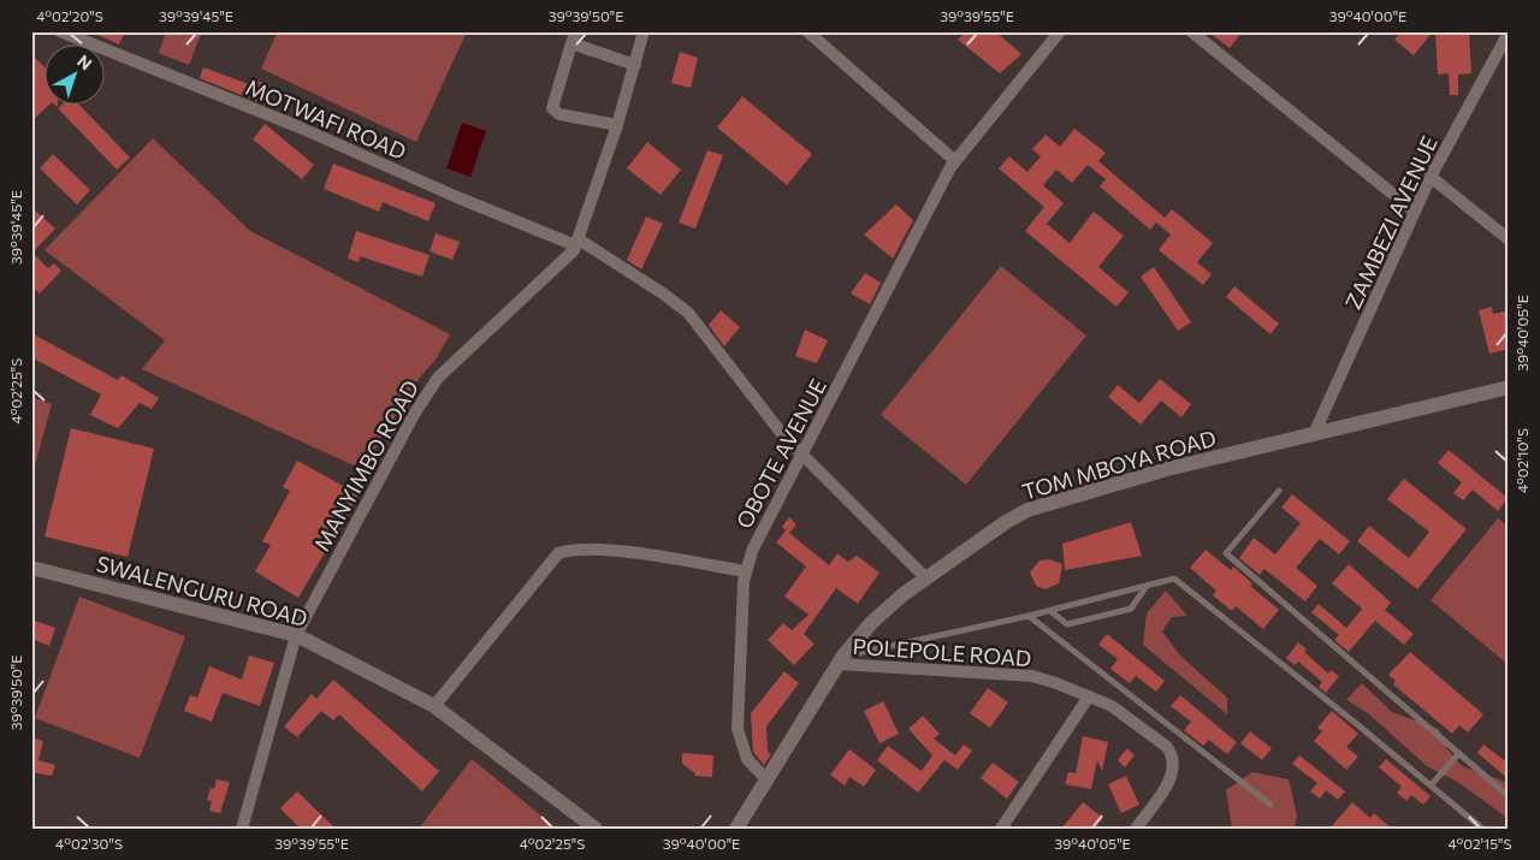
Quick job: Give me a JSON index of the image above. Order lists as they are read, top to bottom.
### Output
{
  "streets": {
    "main road": ["TOM MBOYA ROAD", "SWALENGURU ROAD"],
    "street": [
      "MOTWAFI ROAD",
      "ZAMBEZI AVENUE",
      "OBOTE AVENUE",
      "MANYIMBO ROAD",
      "POLEPOLE ROAD"
    ]
  },
  "crossings": [
    ["MOTWAFI ROAD", "OBOTE AVENUE"],
    ["MOTWAFI ROAD", "TOM MBOYA ROAD"],
    ["MOTWAFI ROAD", "MANYIMBO ROAD"],
    ["ZAMBEZI AVENUE", "TOM MBOYA ROAD"],
    ["OBOTE AVENUE", "TOM MBOYA ROAD"],
    ["TOM MBOYA ROAD", "POLEPOLE ROAD"],
    ["MANYIMBO ROAD", "SWALENGURU ROAD"]
  ],
  "north": "top right",
  "coordinates": [
    "4°02'20\"S",
    "39°39'45\"E",
    "39°39'50\"E",
    "39°39'55\"E",
    "39°40'00\"E",
    "39°40'05\"E",
    "4°02'25\"S",
    "4°02'10\"S",
    "4°02'30\"S",
    "4°02'15\"S"
  ]
}
